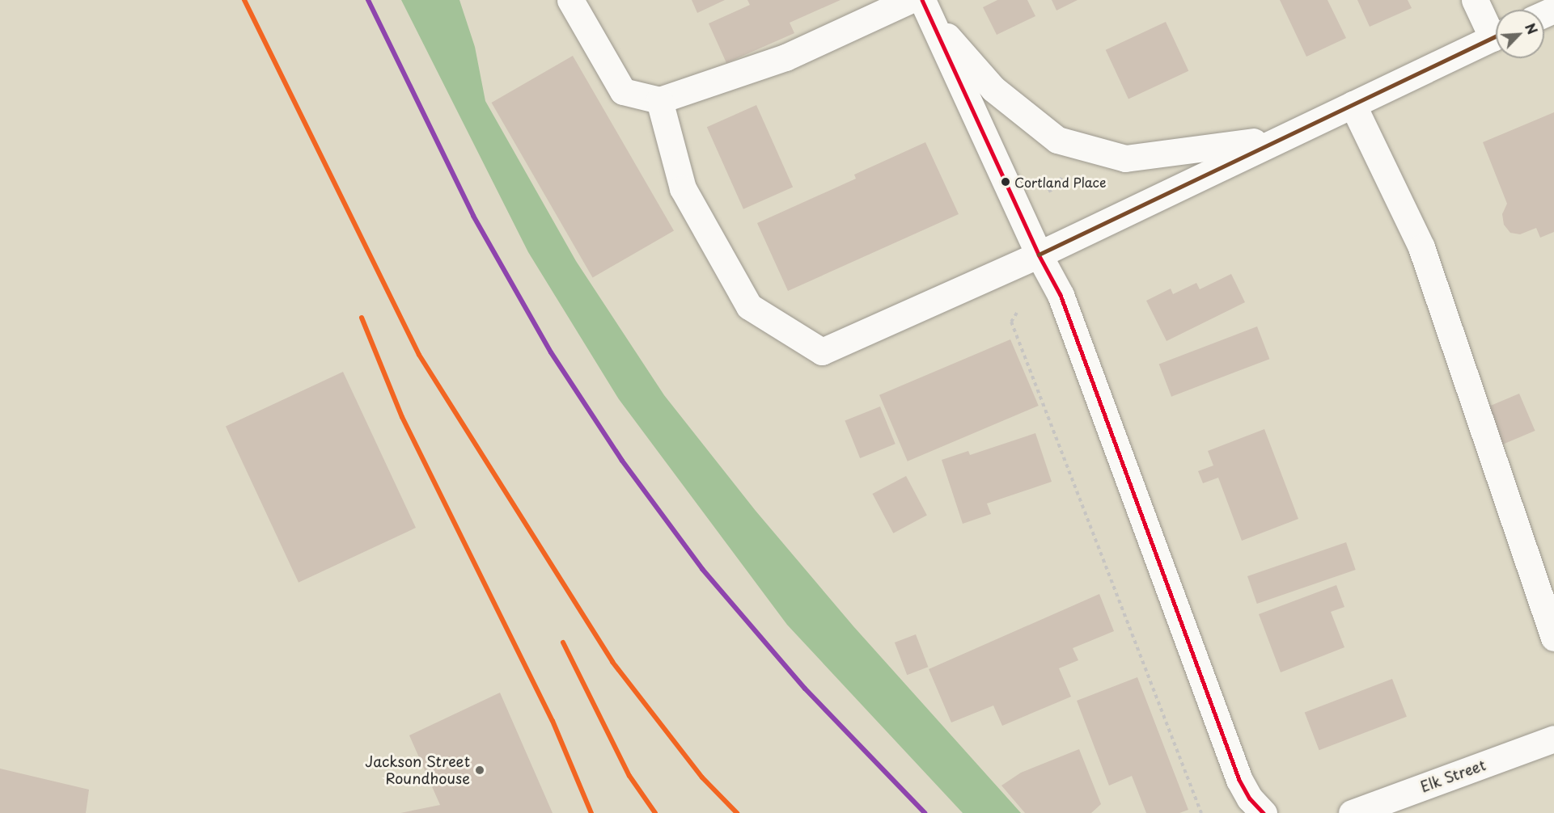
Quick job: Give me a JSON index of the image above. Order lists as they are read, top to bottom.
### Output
{
  "streets": {
    "street": ["Elk Street"]
  },
  "places": ["Cortland Place", "Jackson Street Roundhouse"],
  "north": "top right"
}
